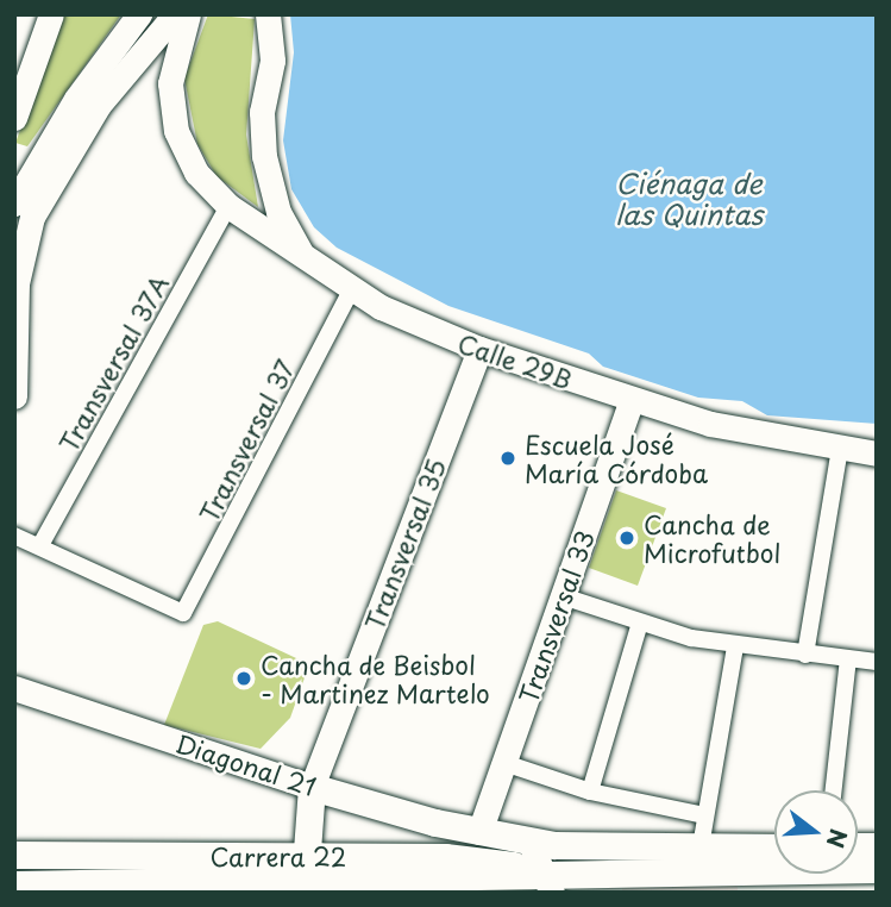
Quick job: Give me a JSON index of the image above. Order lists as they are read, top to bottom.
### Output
{
  "streets": {
    "main road": [
      "Calle 29B",
      "Transversal 35",
      "Transversal 33",
      "Diagonal 21",
      "Carrera 22"
    ],
    "street": ["Transversal 37A", "Transversal 37"]
  },
  "crossings": [
    ["Calle 29B", "Transversal 37A"],
    ["Calle 29B", "Transversal 37"],
    ["Calle 29B", "Transversal 35"],
    ["Calle 29B", "Transversal 33"],
    ["Transversal 37A", "Transversal 37"],
    ["Transversal 35", "Diagonal 21"],
    ["Transversal 33", "Diagonal 21"],
    ["Transversal 33", "Carrera 22"],
    ["Diagonal 21", "Carrera 22"]
  ],
  "water": ["Ciénaga de las Quintas"],
  "places": ["Escuela José María Córdoba", "Cancha de Microfutbol", "Cancha de Beisbol - Martinez Martelo"],
  "north": "right"
}
